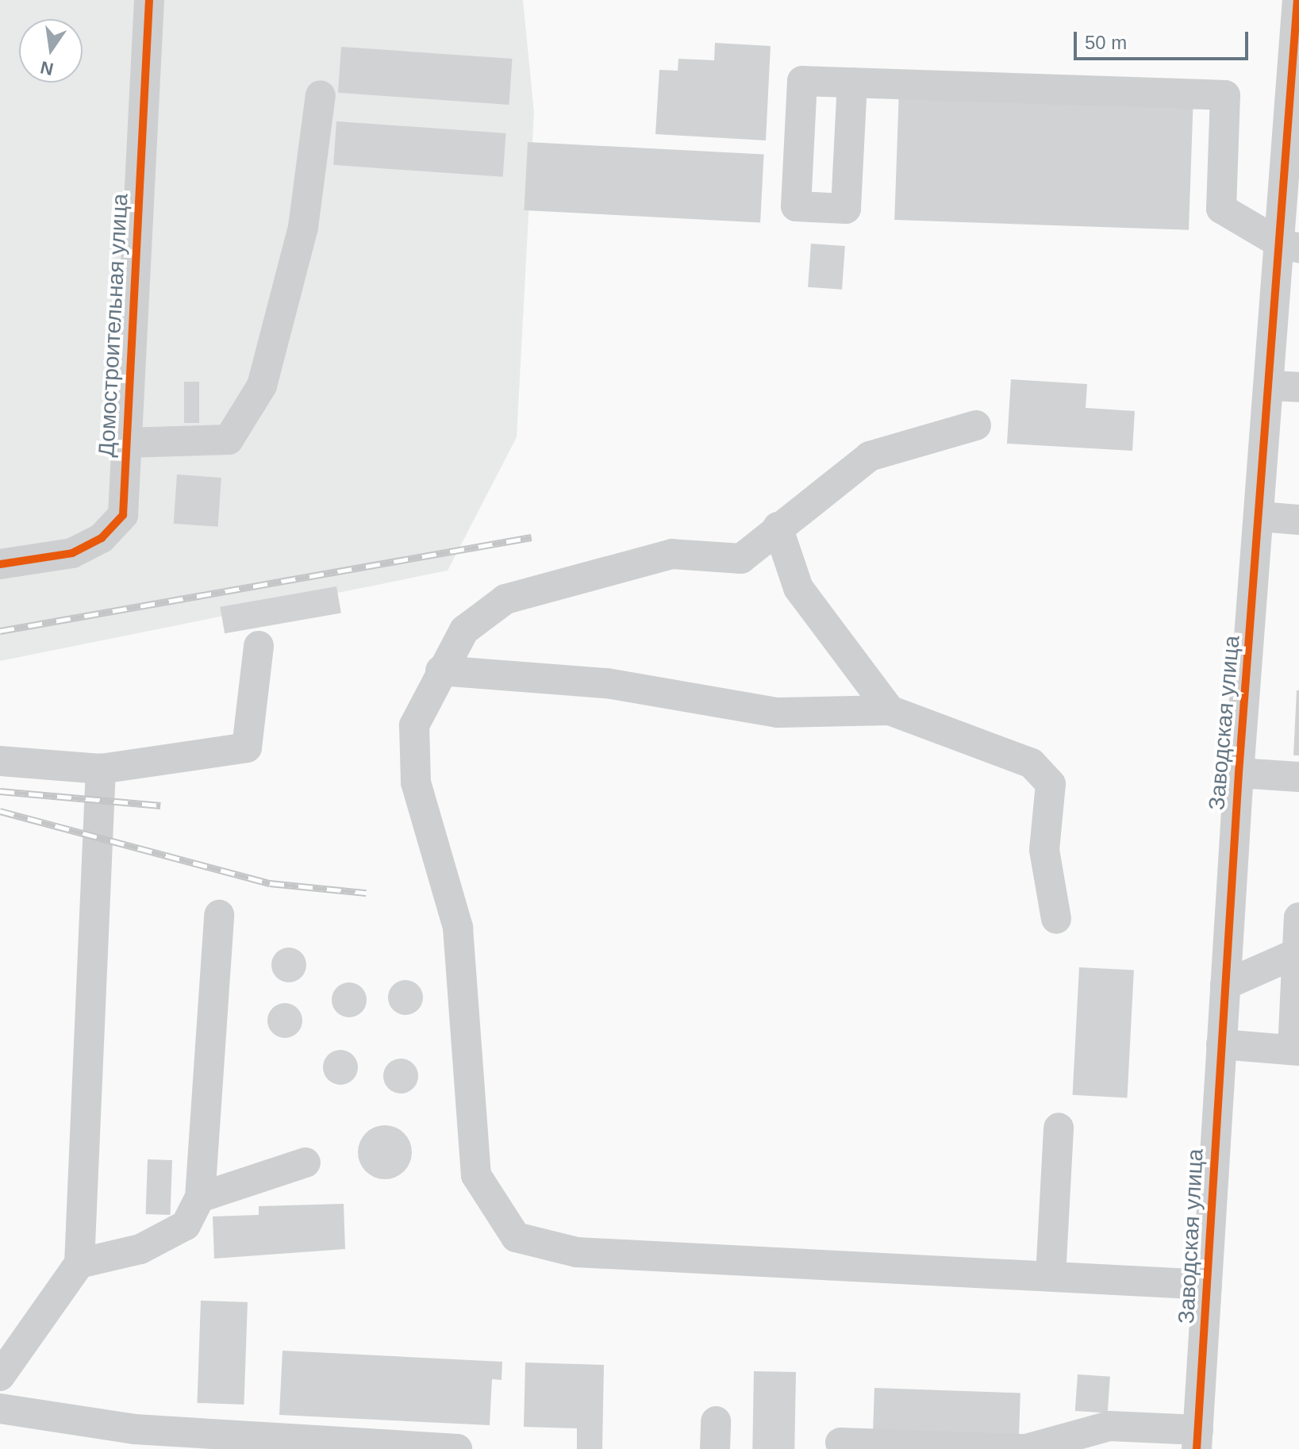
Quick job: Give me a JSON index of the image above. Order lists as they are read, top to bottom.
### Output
{
  "streets": {
    "street": ["Домостроительная улица", "Заводская улица"]
  },
  "scale_bar": "50 m",
  "north": "bottom"
}
